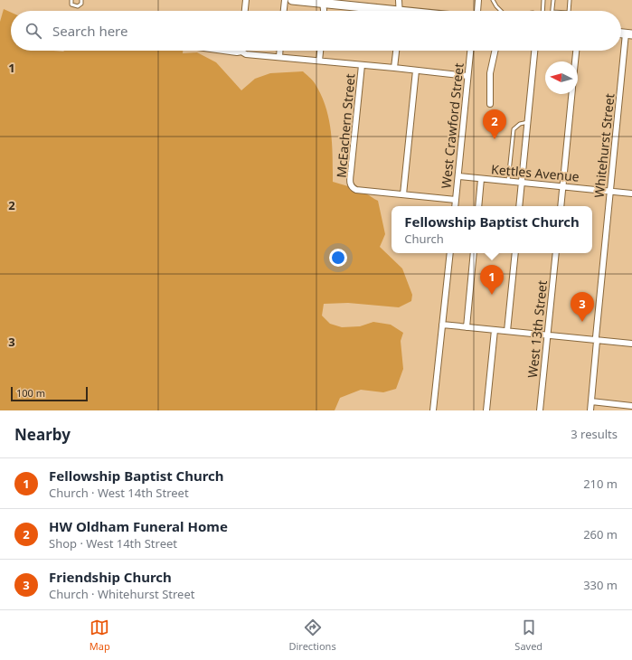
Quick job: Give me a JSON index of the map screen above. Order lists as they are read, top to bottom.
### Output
{
  "streets": {
    "street": [
      "McEachern Street",
      "West Crawford Street",
      "Whitehurst Street",
      "Kettles Avenue",
      "West 13th Street"
    ]
  },
  "crossings": [
    ["West Crawford Street", "Kettles Avenue"],
    ["Whitehurst Street", "Kettles Avenue"]
  ],
  "scale_bar": "100 m",
  "north": "left",
  "page": {
    "search": "Search here",
    "pins": ["2", "1", "3"],
    "popup": ["Fellowship Baptist Church", "Church"],
    "scale": "100 m",
    "heading": ["Nearby", "3 results"],
    "list": [
      {
        "mark": "1",
        "name": "Fellowship Baptist Church",
        "note": "Church · West 14th Street",
        "value": "210 m"
      },
      {
        "mark": "2",
        "name": "HW Oldham Funeral Home",
        "note": "Shop · West 14th Street",
        "value": "260 m"
      },
      {
        "mark": "3",
        "name": "Friendship Church",
        "note": "Church · Whitehurst Street",
        "value": "330 m"
      }
    ],
    "nav": ["Map", "Directions", "Saved"]
  },
  "grid": {
    "rows": ["1", "2", "3"]
  }
}
